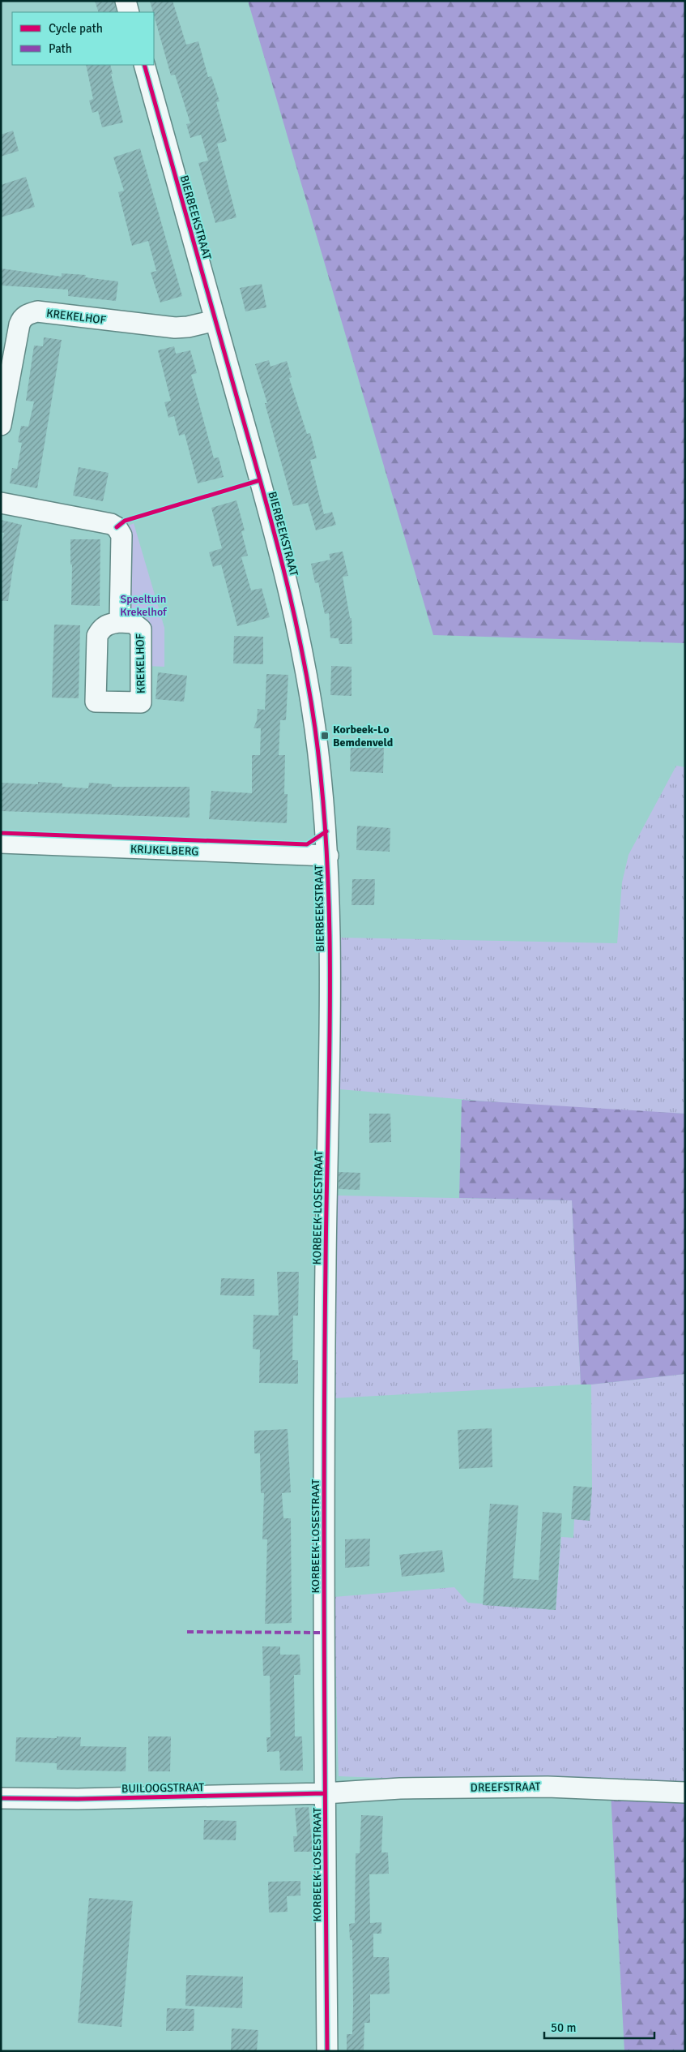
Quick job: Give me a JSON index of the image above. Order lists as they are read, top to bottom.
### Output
{
  "streets": {
    "street": [
      "BIERBEEKSTRAAT",
      "KREKELHOF",
      "KRIJKELBERG",
      "KORBEEK-LOSESTRAAT",
      "DREEFSTRAAT",
      "BUILOOGSTRAAT"
    ]
  },
  "crossings": [
    ["BIERBEEKSTRAAT", "KREKELHOF"],
    ["BIERBEEKSTRAAT", "KRIJKELBERG"],
    ["BIERBEEKSTRAAT", "KORBEEK-LOSESTRAAT"],
    ["KORBEEK-LOSESTRAAT", "DREEFSTRAAT"],
    ["KORBEEK-LOSESTRAAT", "BUILOOGSTRAAT"],
    ["DREEFSTRAAT", "BUILOOGSTRAAT"]
  ],
  "parks": ["Speeltuin Krekelhof"],
  "places": {
    "transit": ["Korbeek-Lo Bemdenveld"]
  },
  "legend": ["Cycle path", "Path"],
  "scale_bar": "50 m"
}
